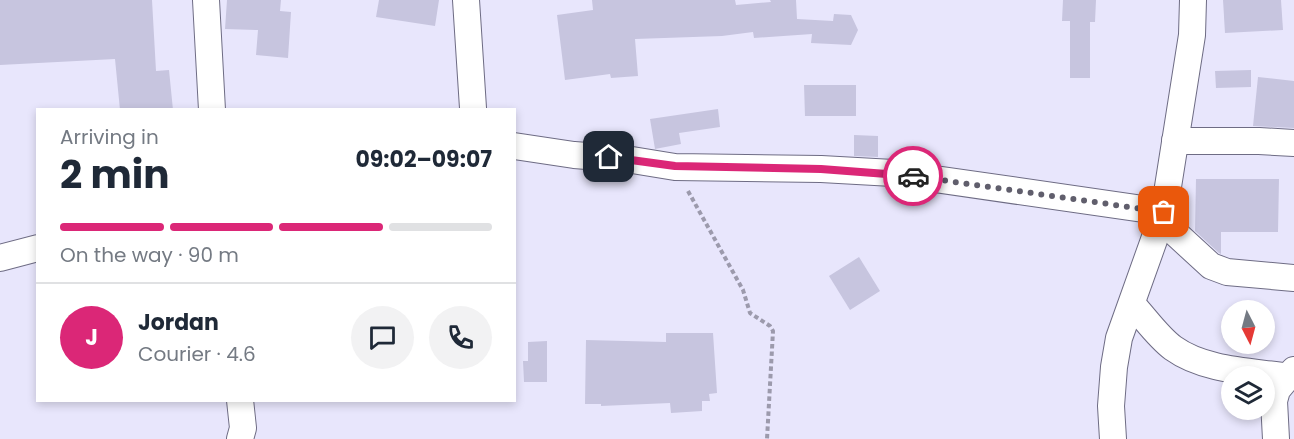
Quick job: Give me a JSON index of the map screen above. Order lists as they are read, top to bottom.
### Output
{
  "north": "bottom",
  "page": {
    "heading": ["2 min", "Arriving in", "09:02–09:07"],
    "panel": ["Jordan", "Courier · 4.6"],
    "bar": "On the way · 90 m",
    "round": "J"
  }
}
